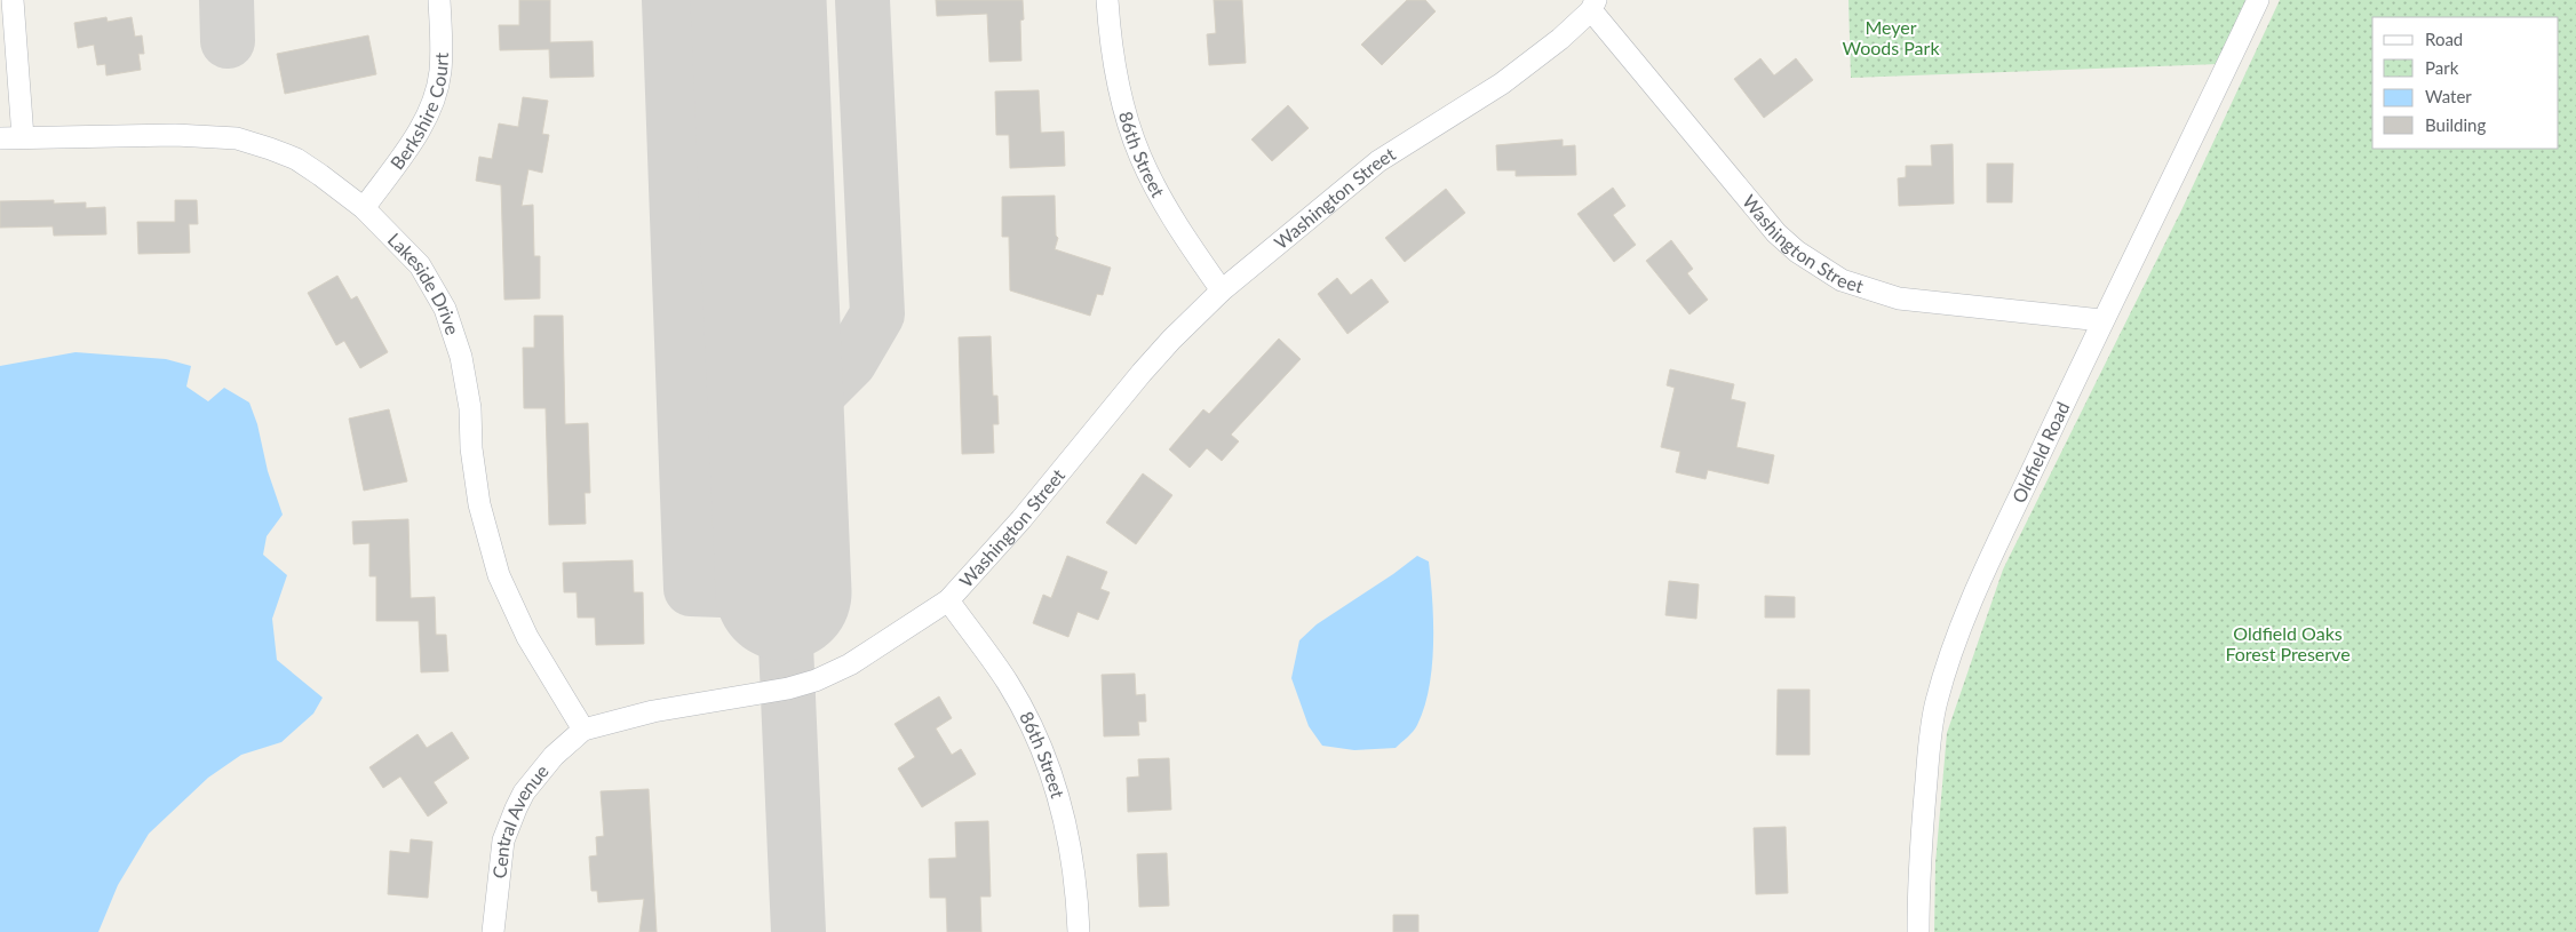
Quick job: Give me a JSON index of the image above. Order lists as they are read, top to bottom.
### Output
{
  "streets": {
    "street": [
      "Berkshire Court",
      "86th Street",
      "Washington Street",
      "Lakeside Drive",
      "Oldfield Road",
      "Central Avenue"
    ]
  },
  "crossings": [
    ["Berkshire Court", "Lakeside Drive"],
    ["86th Street", "Washington Street"],
    ["Washington Street", "Lakeside Drive"],
    ["Washington Street", "Oldfield Road"],
    ["Washington Street", "Central Avenue"],
    ["Lakeside Drive", "Central Avenue"]
  ],
  "parks": ["Meyer Woods Park", "Oldfield Oaks Forest Preserve"],
  "legend": [
    "Road",
    "Park",
    "Water",
    "Building"
  ]
}
